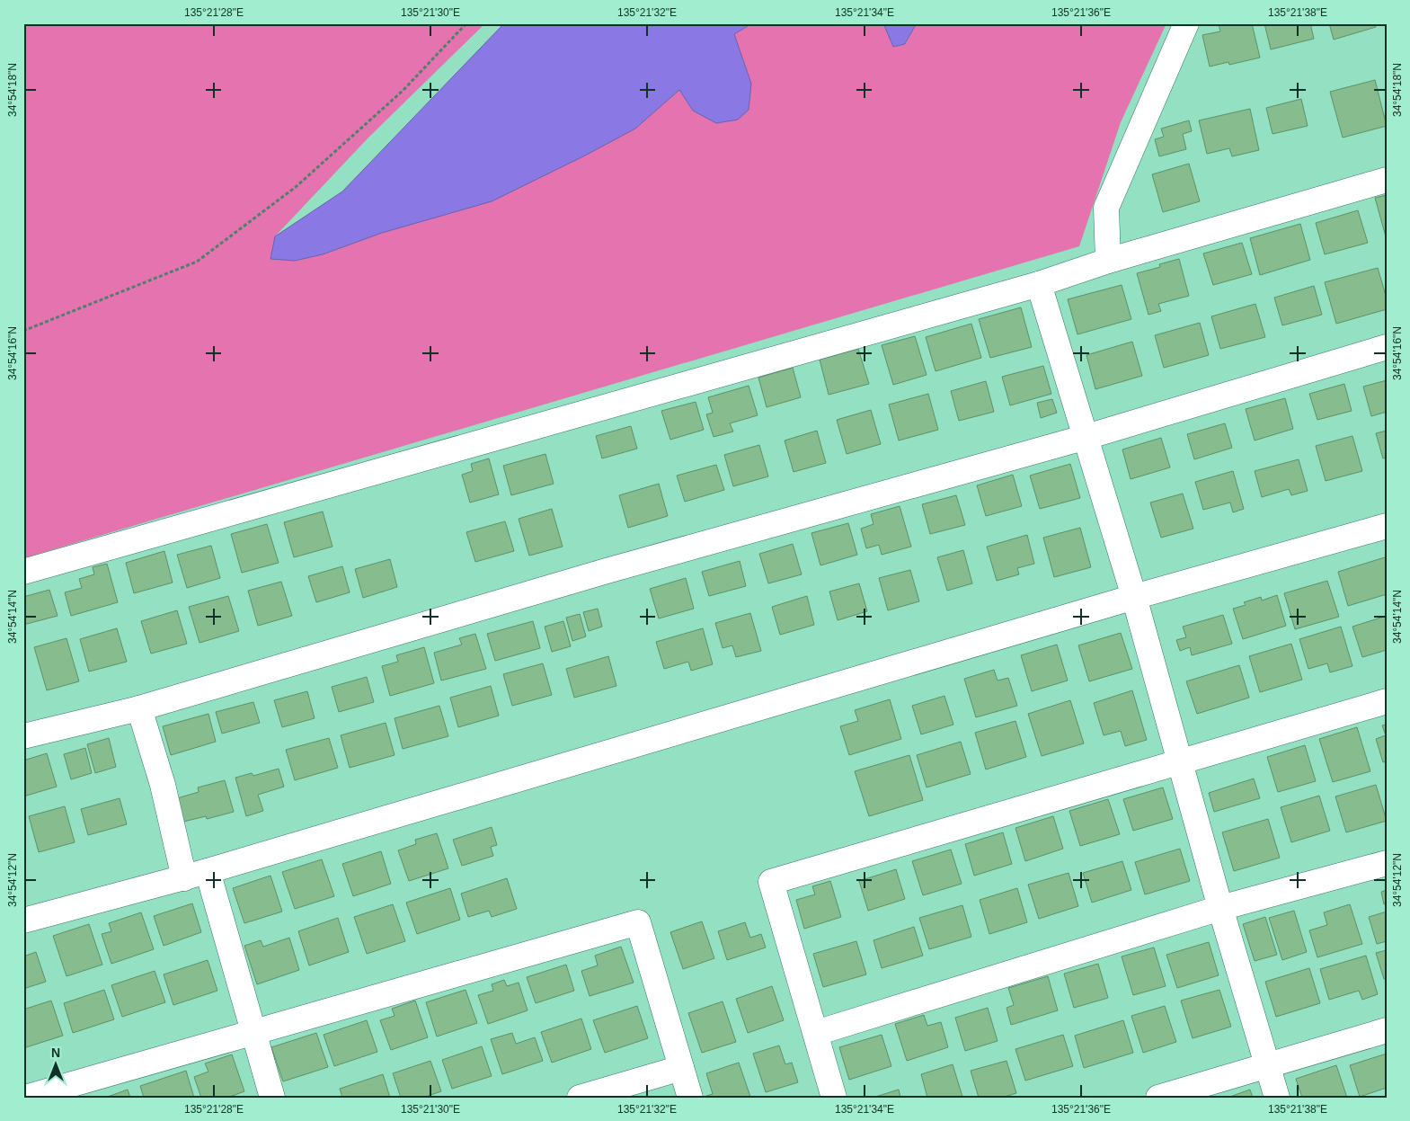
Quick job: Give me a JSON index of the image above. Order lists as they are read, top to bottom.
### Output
{
  "north": "top",
  "coordinates": [
    "135°21'28\"E",
    "135°21'30\"E",
    "135°21'32\"E",
    "135°21'34\"E",
    "135°21'36\"E",
    "135°21'38\"E",
    "34°54'18\"N",
    "34°54'16\"N",
    "34°54'14\"N",
    "34°54'12\"N"
  ]
}
